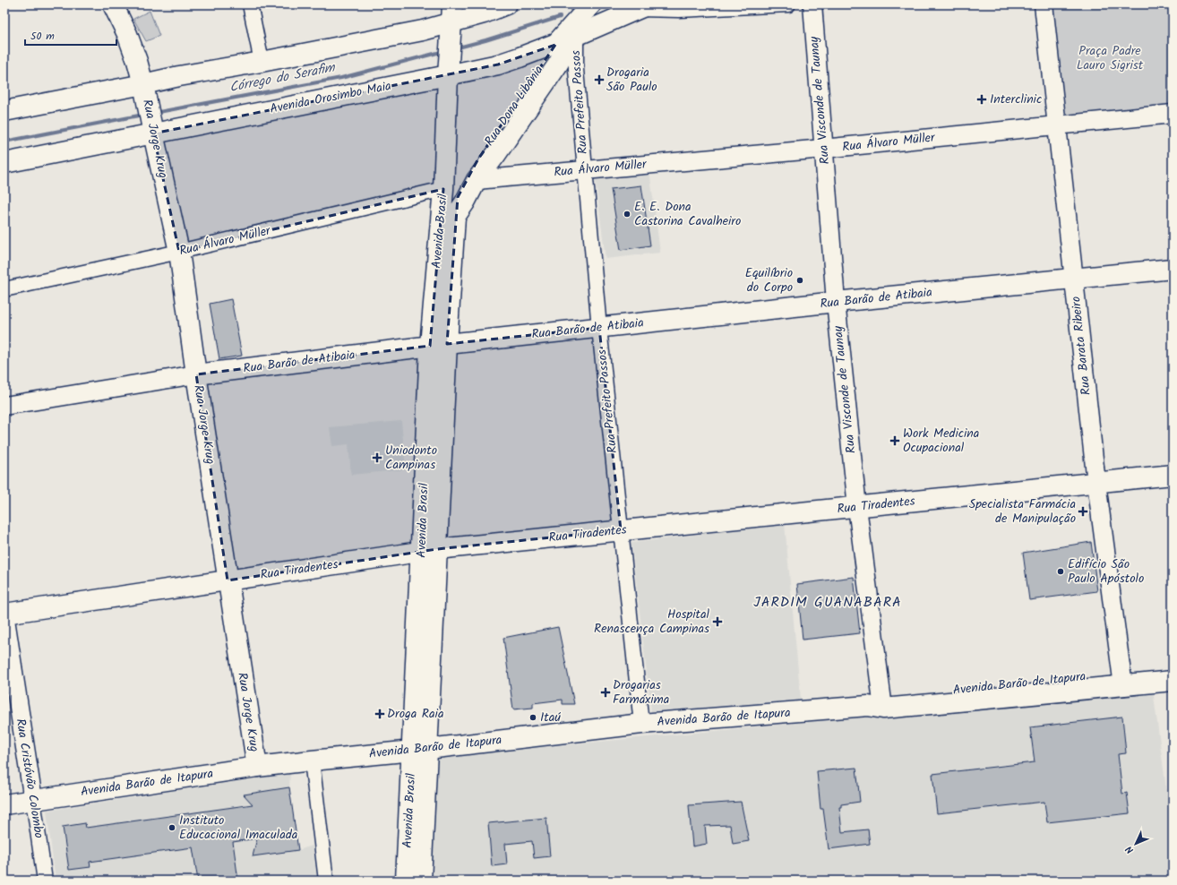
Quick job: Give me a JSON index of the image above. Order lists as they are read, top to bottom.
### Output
{
  "streets": {
    "main road": [
      "Avenida Orosimbo Maia",
      "Rua Dona Libânia",
      "Rua Jorge Krug",
      "Avenida Brasil",
      "Rua Barão de Atibaia",
      "Rua Tiradentes",
      "Avenida Barão de Itapura"
    ],
    "street": [
      "Rua Visconde de Taunay",
      "Rua Prefeito Passos",
      "Rua Álvaro Müller",
      "Rua Barata Ribeiro",
      "Rua Cristóvão Colombo"
    ]
  },
  "crossings": [
    ["Avenida Orosimbo Maia", "Rua Prefeito Passos"],
    ["Avenida Orosimbo Maia", "Rua Dona Libânia"],
    ["Avenida Orosimbo Maia", "Rua Jorge Krug"],
    ["Avenida Orosimbo Maia", "Avenida Brasil"],
    ["Rua Visconde de Taunay", "Rua Álvaro Müller"],
    ["Rua Visconde de Taunay", "Rua Barão de Atibaia"],
    ["Rua Visconde de Taunay", "Rua Tiradentes"],
    ["Rua Visconde de Taunay", "Avenida Barão de Itapura"],
    ["Rua Prefeito Passos", "Rua Dona Libânia"],
    ["Rua Prefeito Passos", "Rua Álvaro Müller"],
    ["Rua Prefeito Passos", "Rua Barão de Atibaia"],
    ["Rua Prefeito Passos", "Rua Tiradentes"],
    ["Rua Prefeito Passos", "Avenida Barão de Itapura"],
    ["Rua Dona Libânia", "Rua Álvaro Müller"],
    ["Rua Dona Libânia", "Avenida Brasil"],
    ["Rua Jorge Krug", "Rua Álvaro Müller"],
    ["Rua Jorge Krug", "Rua Barão de Atibaia"],
    ["Rua Jorge Krug", "Rua Tiradentes"],
    ["Rua Jorge Krug", "Avenida Barão de Itapura"],
    ["Rua Álvaro Müller", "Avenida Brasil"],
    ["Rua Álvaro Müller", "Rua Barata Ribeiro"],
    ["Avenida Brasil", "Rua Barão de Atibaia"],
    ["Avenida Brasil", "Rua Tiradentes"],
    ["Avenida Brasil", "Avenida Barão de Itapura"],
    ["Rua Barão de Atibaia", "Rua Barata Ribeiro"],
    ["Rua Barata Ribeiro", "Rua Tiradentes"],
    ["Rua Barata Ribeiro", "Avenida Barão de Itapura"],
    ["Rua Tiradentes", "Rua Cristóvão Colombo"],
    ["Avenida Barão de Itapura", "Rua Cristóvão Colombo"]
  ],
  "districts": ["JARDIM GUANABARA"],
  "water": ["Córrego do Serafim"],
  "parks": ["Praça Padre Lauro Sigrist"],
  "places": {
    "health": [
      "Drogaria São Paulo",
      "Interclinic",
      "Work Medicina Ocupacional",
      "Uniodonto Campinas",
      "Specialista Farmácia de Manipulação",
      "Hospital Renascença Campinas",
      "Drogarias Farmáxima",
      "Droga Raia"
    ],
    "other": [
      "E. E. Dona Castorina Cavalheiro",
      "Equilíbrio do Corpo",
      "Edifício São Paulo Apóstolo",
      "Itaú",
      "Instituto Educacional Imaculada"
    ]
  },
  "scale_bar": "50 m",
  "north": "bottom left"
}
